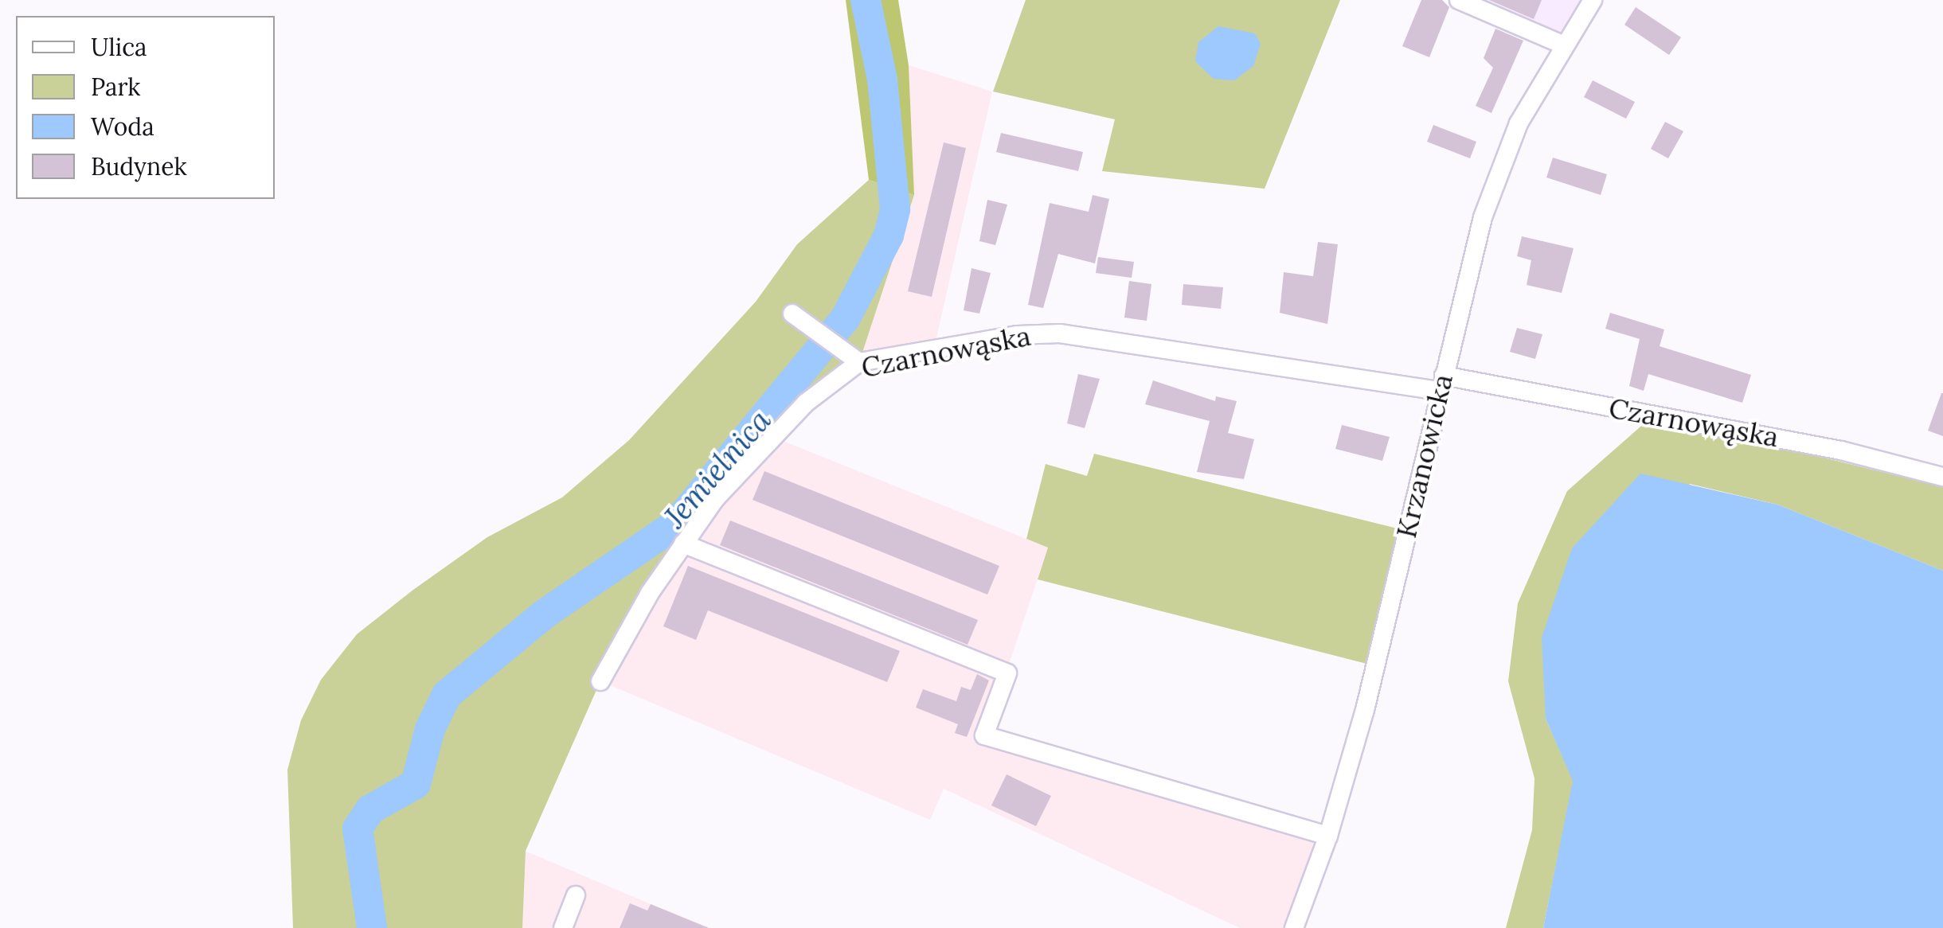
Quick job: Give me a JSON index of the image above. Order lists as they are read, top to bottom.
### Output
{
  "streets": {
    "street": ["Czarnowąska", "Krzanowicka"]
  },
  "crossings": [
    ["Czarnowąska", "Krzanowicka"]
  ],
  "water": ["Jemielnica"],
  "legend": [
    "Ulica",
    "Park",
    "Woda",
    "Budynek"
  ]
}
